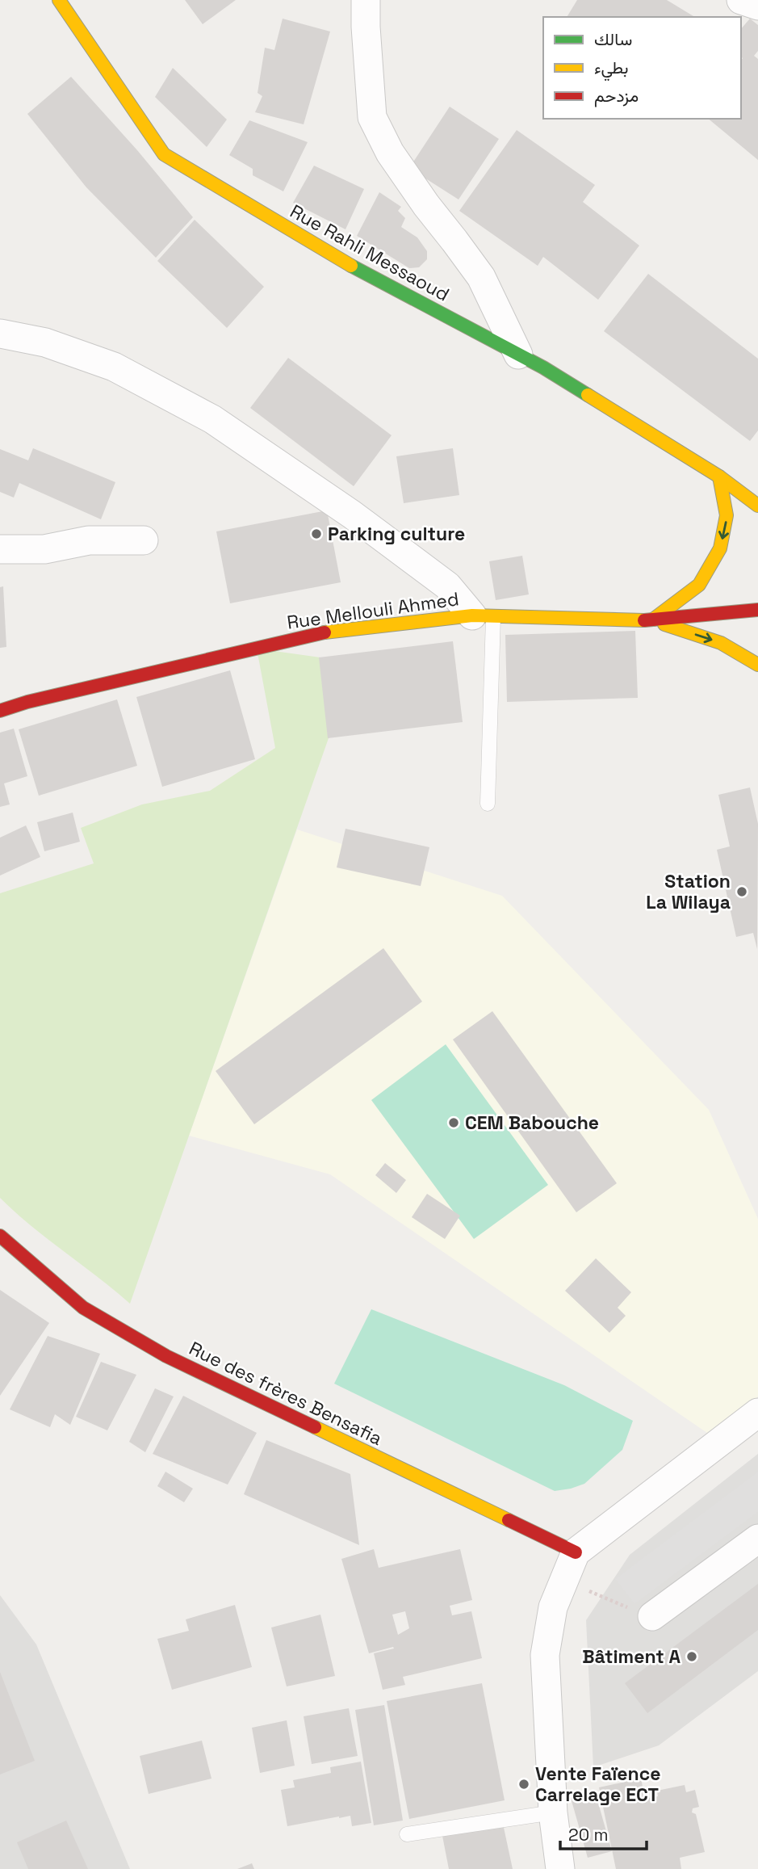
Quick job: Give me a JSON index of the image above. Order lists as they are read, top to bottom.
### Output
{
  "streets": {
    "street": ["Rue Rahli Messaoud", "Rue Mellouli Ahmed", "Rue des frères Bensafia"]
  },
  "places": [
    "Parking culture",
    "Station La Wilaya",
    "CEM Babouche",
    "Bâtiment A",
    "Vente Faïence Carrelage ECT"
  ],
  "legend": ["سالك", "بطيء", "مزدحم"],
  "scale_bar": "20 m"
}
